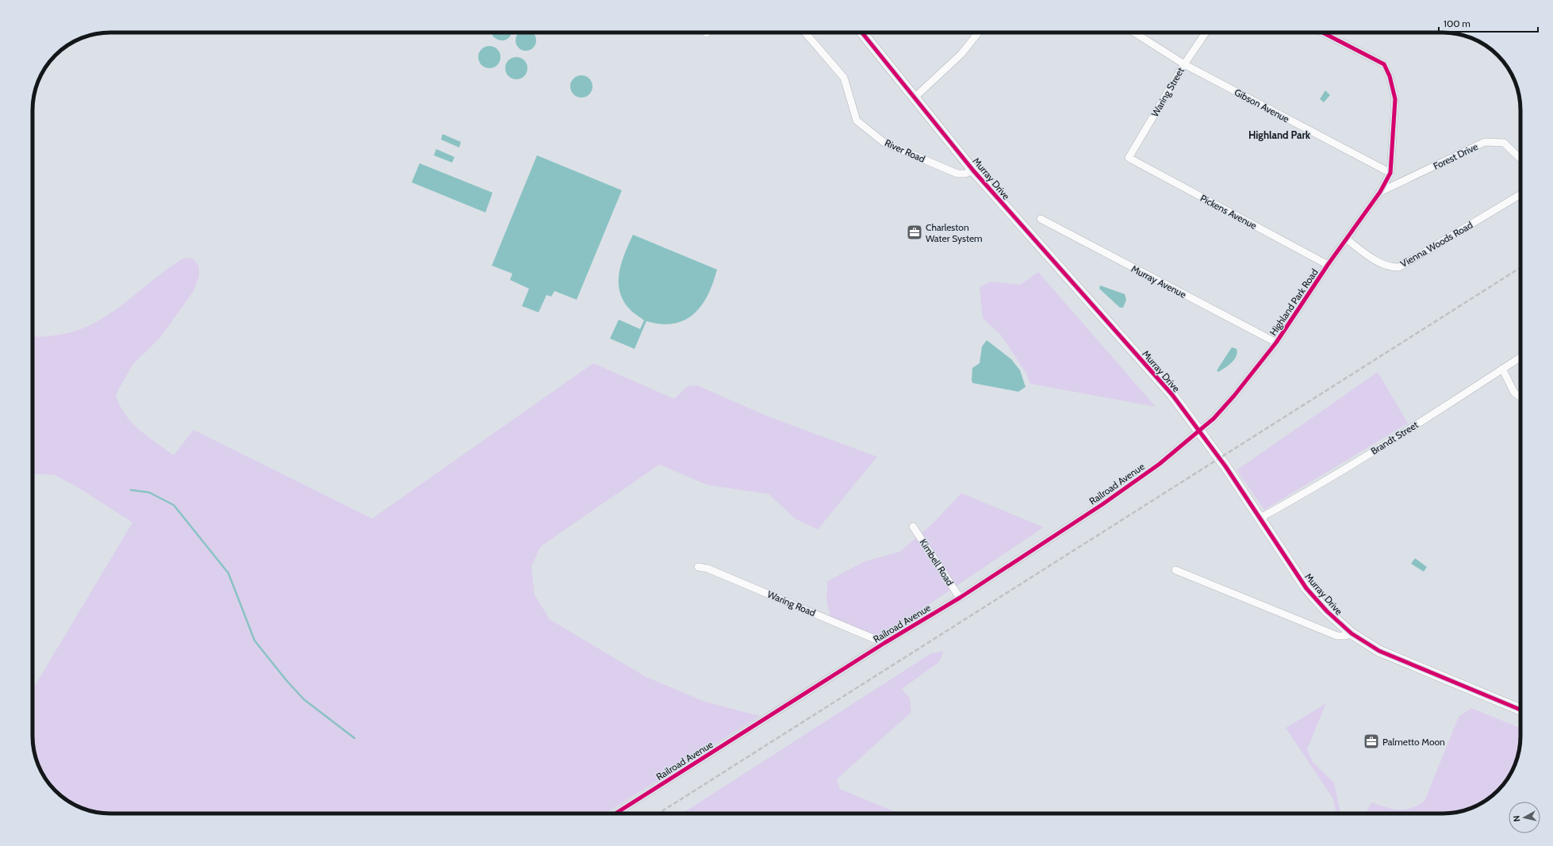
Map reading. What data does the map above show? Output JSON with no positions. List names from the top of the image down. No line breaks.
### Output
{"streets":{"street":["Waring Street","Gibson Avenue","River Road","Forest Drive","Murray Drive","Pickens Avenue","Vienna Woods Road","Murray Avenue","Highland Park Road","Brandt Street","Railroad Avenue","Kimbell Road","Waring Road"]},"crossings":[["Waring Street","Gibson Avenue"],["Waring Street","Pickens Avenue"],["Gibson Avenue","Highland Park Road"],["River Road","Murray Drive"],["Forest Drive","Highland Park Road"],["Murray Drive","Highland Park Road"],["Murray Drive","Brandt Street"],["Murray Drive","Railroad Avenue"],["Pickens Avenue","Highland Park Road"],["Vienna Woods Road","Highland Park Road"],["Murray Avenue","Highland Park Road"],["Highland Park Road","Railroad Avenue"],["Railroad Avenue","Kimbell Road"],["Railroad Avenue","Waring Road"]],"districts":["Highland Park"],"places":{"office":["Charleston Water System","Palmetto Moon"]},"scale_bar":"100 m","north":"left"}
